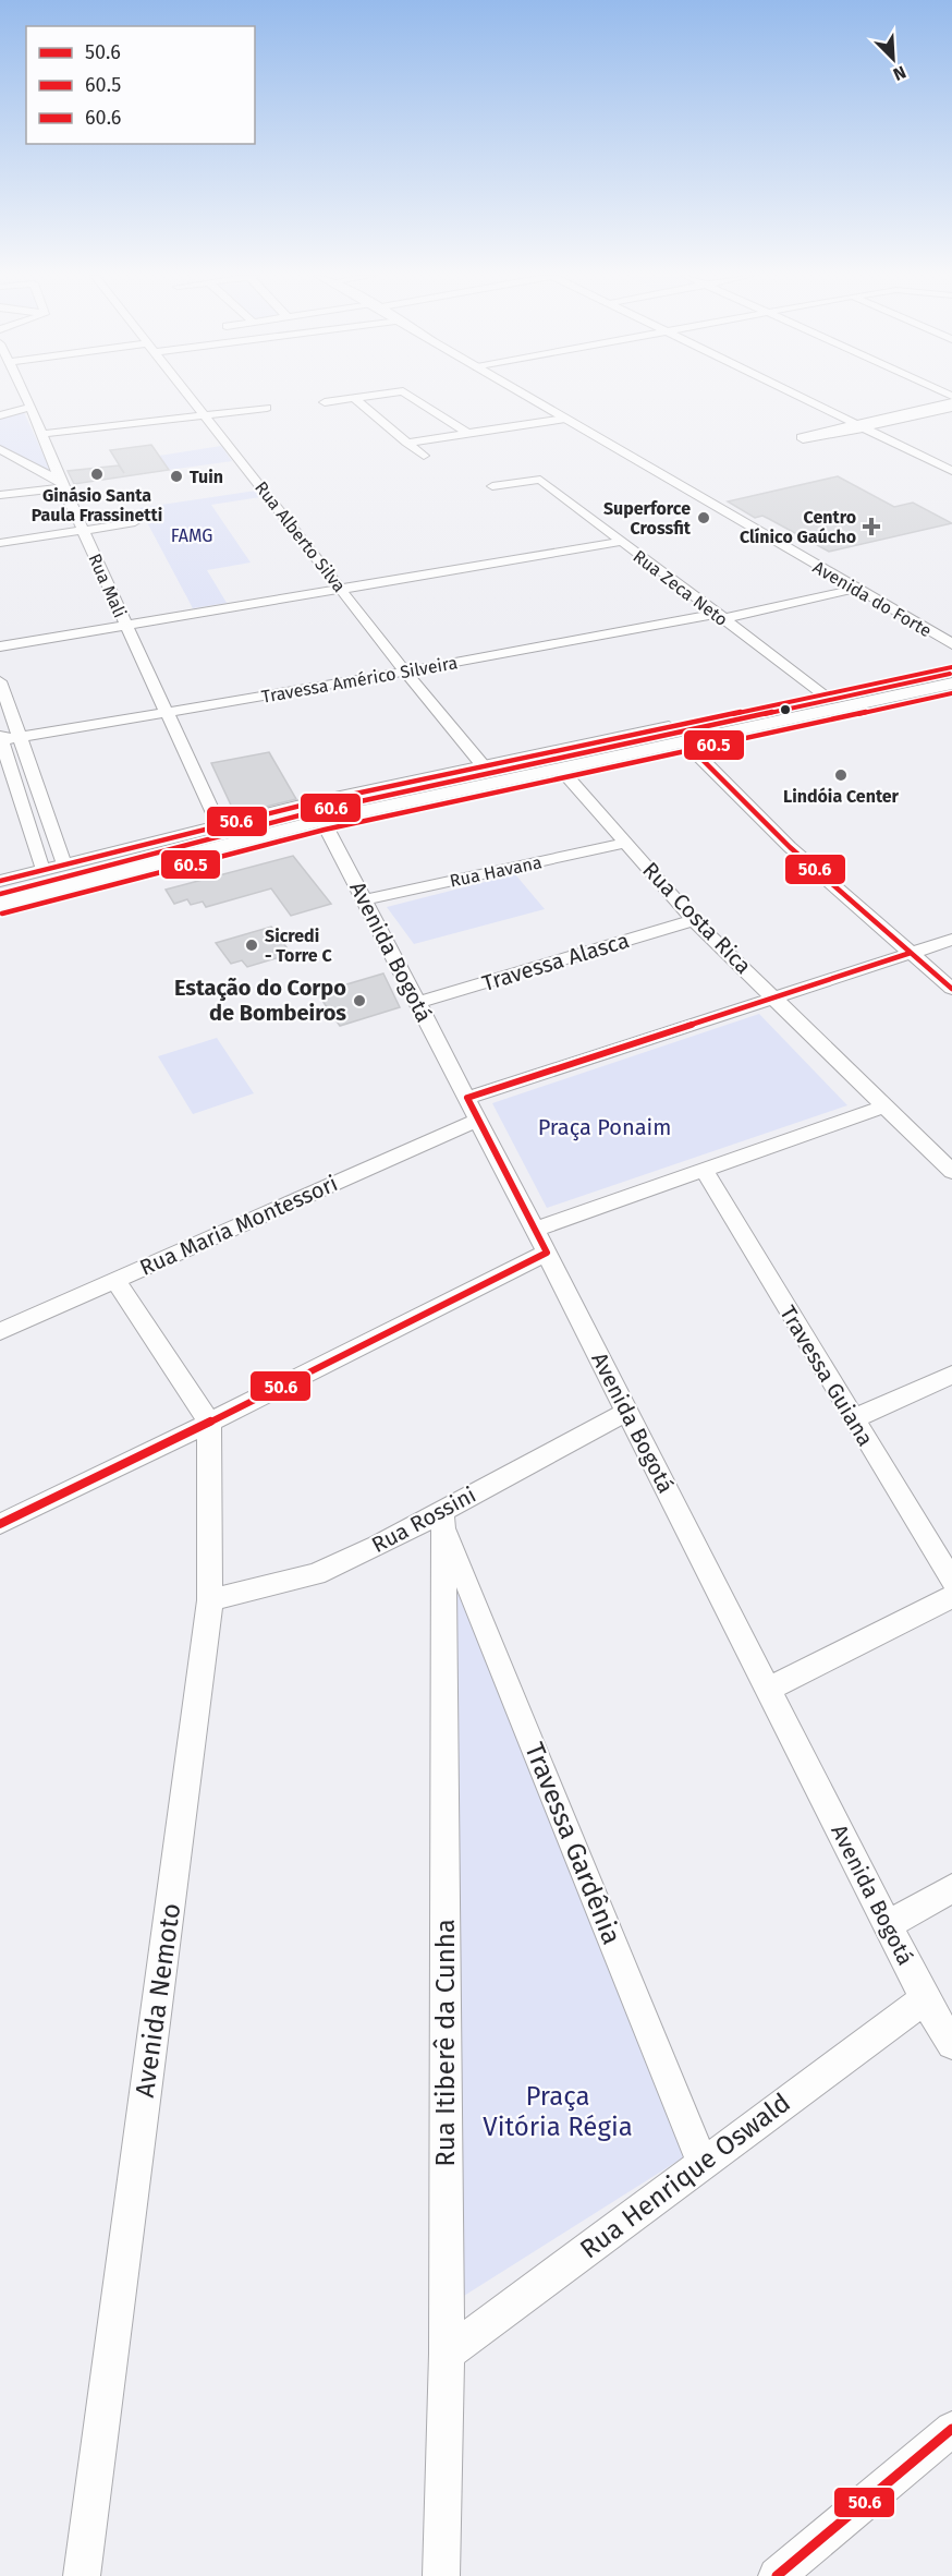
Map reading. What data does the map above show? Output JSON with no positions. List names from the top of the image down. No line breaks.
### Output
{"streets":{"main road":["Avenida do Forte"],"street":["Rua Alberto Silva","Rua Mali","Rua Zeca Neto","Travessa Américo Silveira","Rua Havana","Rua Costa Rica","Avenida Bogotá","Travessa Alasca","Rua Maria Montessori","Travessa Guiana","Rua Rossini","Travessa Gardênia","Avenida Nemoto","Rua Itiberê da Cunha","Rua Henrique Oswald"]},"crossings":[["Rua Alberto Silva","Travessa Américo Silveira"],["Rua Mali","Travessa Américo Silveira"],["Rua Zeca Neto","Travessa Américo Silveira"],["Avenida do Forte","Travessa Américo Silveira"],["Rua Havana","Rua Costa Rica"],["Rua Havana","Avenida Bogotá"],["Rua Costa Rica","Travessa Alasca"],["Avenida Bogotá","Travessa Alasca"],["Avenida Bogotá","Rua Maria Montessori"],["Avenida Bogotá","Rua Rossini"],["Avenida Bogotá","Rua Henrique Oswald"],["Rua Rossini","Travessa Gardênia"],["Rua Rossini","Avenida Nemoto"],["Rua Rossini","Rua Itiberê da Cunha"],["Travessa Gardênia","Rua Itiberê da Cunha"],["Travessa Gardênia","Rua Henrique Oswald"],["Rua Itiberê da Cunha","Rua Henrique Oswald"]],"parks":["FAMG","Praça Ponaim","Praça Vitória Régia"],"places":{"other":["Ginásio Santa Paula Frassinetti","Tuin","Superforce Crossfit","Lindóia Center","Sicredi - Torre C","Estação do Corpo de Bombeiros"],"health":["Centro Clínico Gaúcho"]},"lines":["transit line 50.6","transit line 60.6","transit line 60.5"],"legend":["50.6","60.5","60.6"],"north":"bottom right"}
